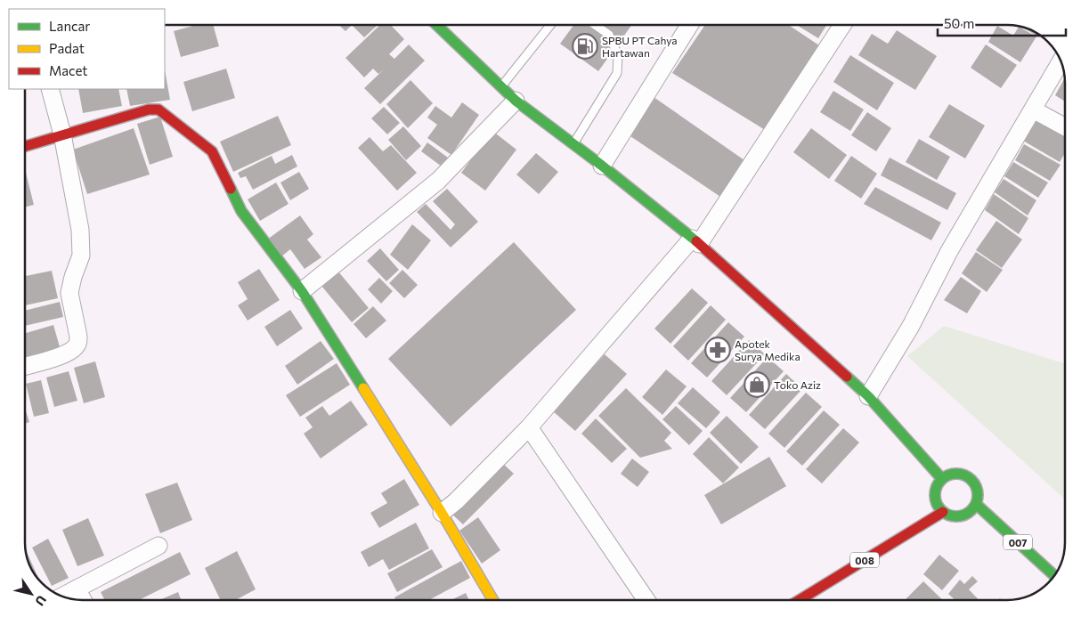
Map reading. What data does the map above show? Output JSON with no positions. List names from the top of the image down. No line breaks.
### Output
{"streets":{"street":["007","008"]},"crossings":[["007","008"]],"places":{"fuel station":["SPBU PT Cahya Hartawan"],"pharmacy":["Apotek Surya Medika"],"shop":["Toko Aziz"]},"legend":["Lancar","Padat","Macet"],"scale_bar":"50 m","north":"bottom right"}
